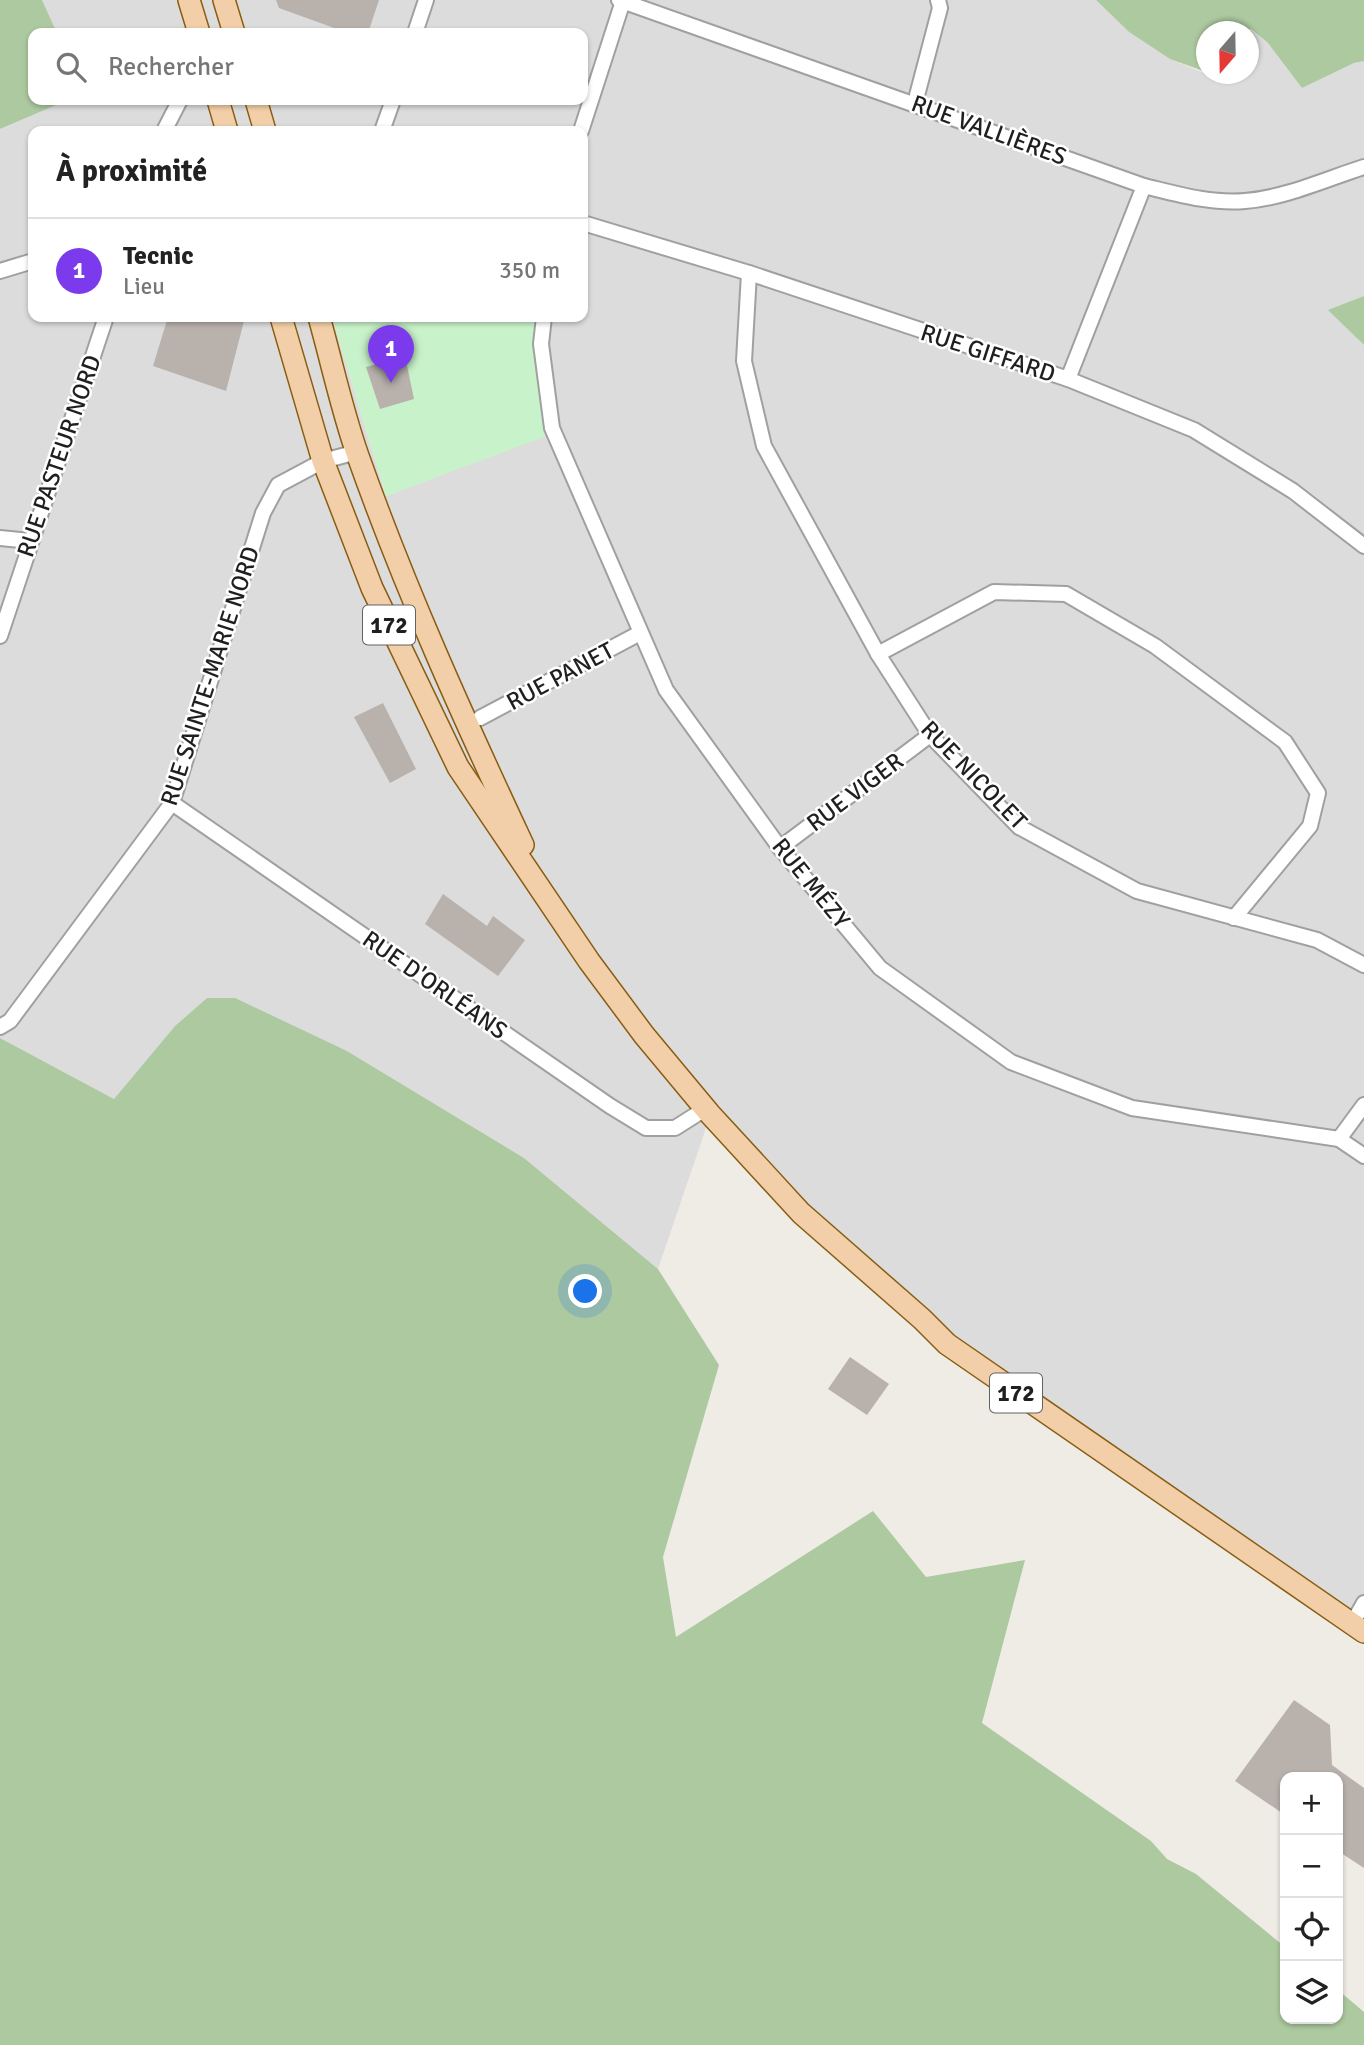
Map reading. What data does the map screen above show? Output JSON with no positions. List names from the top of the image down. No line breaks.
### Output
{"streets":{"main road":["172"],"street":["RUE VALLIÈRES","RUE GIFFARD","RUE PASTEUR NORD","RUE SAINTE-MARIE NORD","RUE PANET","RUE NICOLET","RUE VIGER","RUE MÉZY","RUE D'ORLÉANS"]},"crossings":[["RUE GIFFARD","RUE NICOLET"],["172","RUE SAINTE-MARIE NORD"],["172","RUE D'ORLÉANS"],["RUE SAINTE-MARIE NORD","RUE D'ORLÉANS"],["RUE PANET","RUE MÉZY"],["RUE NICOLET","RUE VIGER"],["RUE VIGER","RUE MÉZY"]],"north":"bottom","page":{"search":"Rechercher","heading":"À proximité","list":[{"mark":"1","name":"Tecnic","note":"Lieu","value":"350 m"}],"pins":"1","map_buttons":["+","−"]}}
